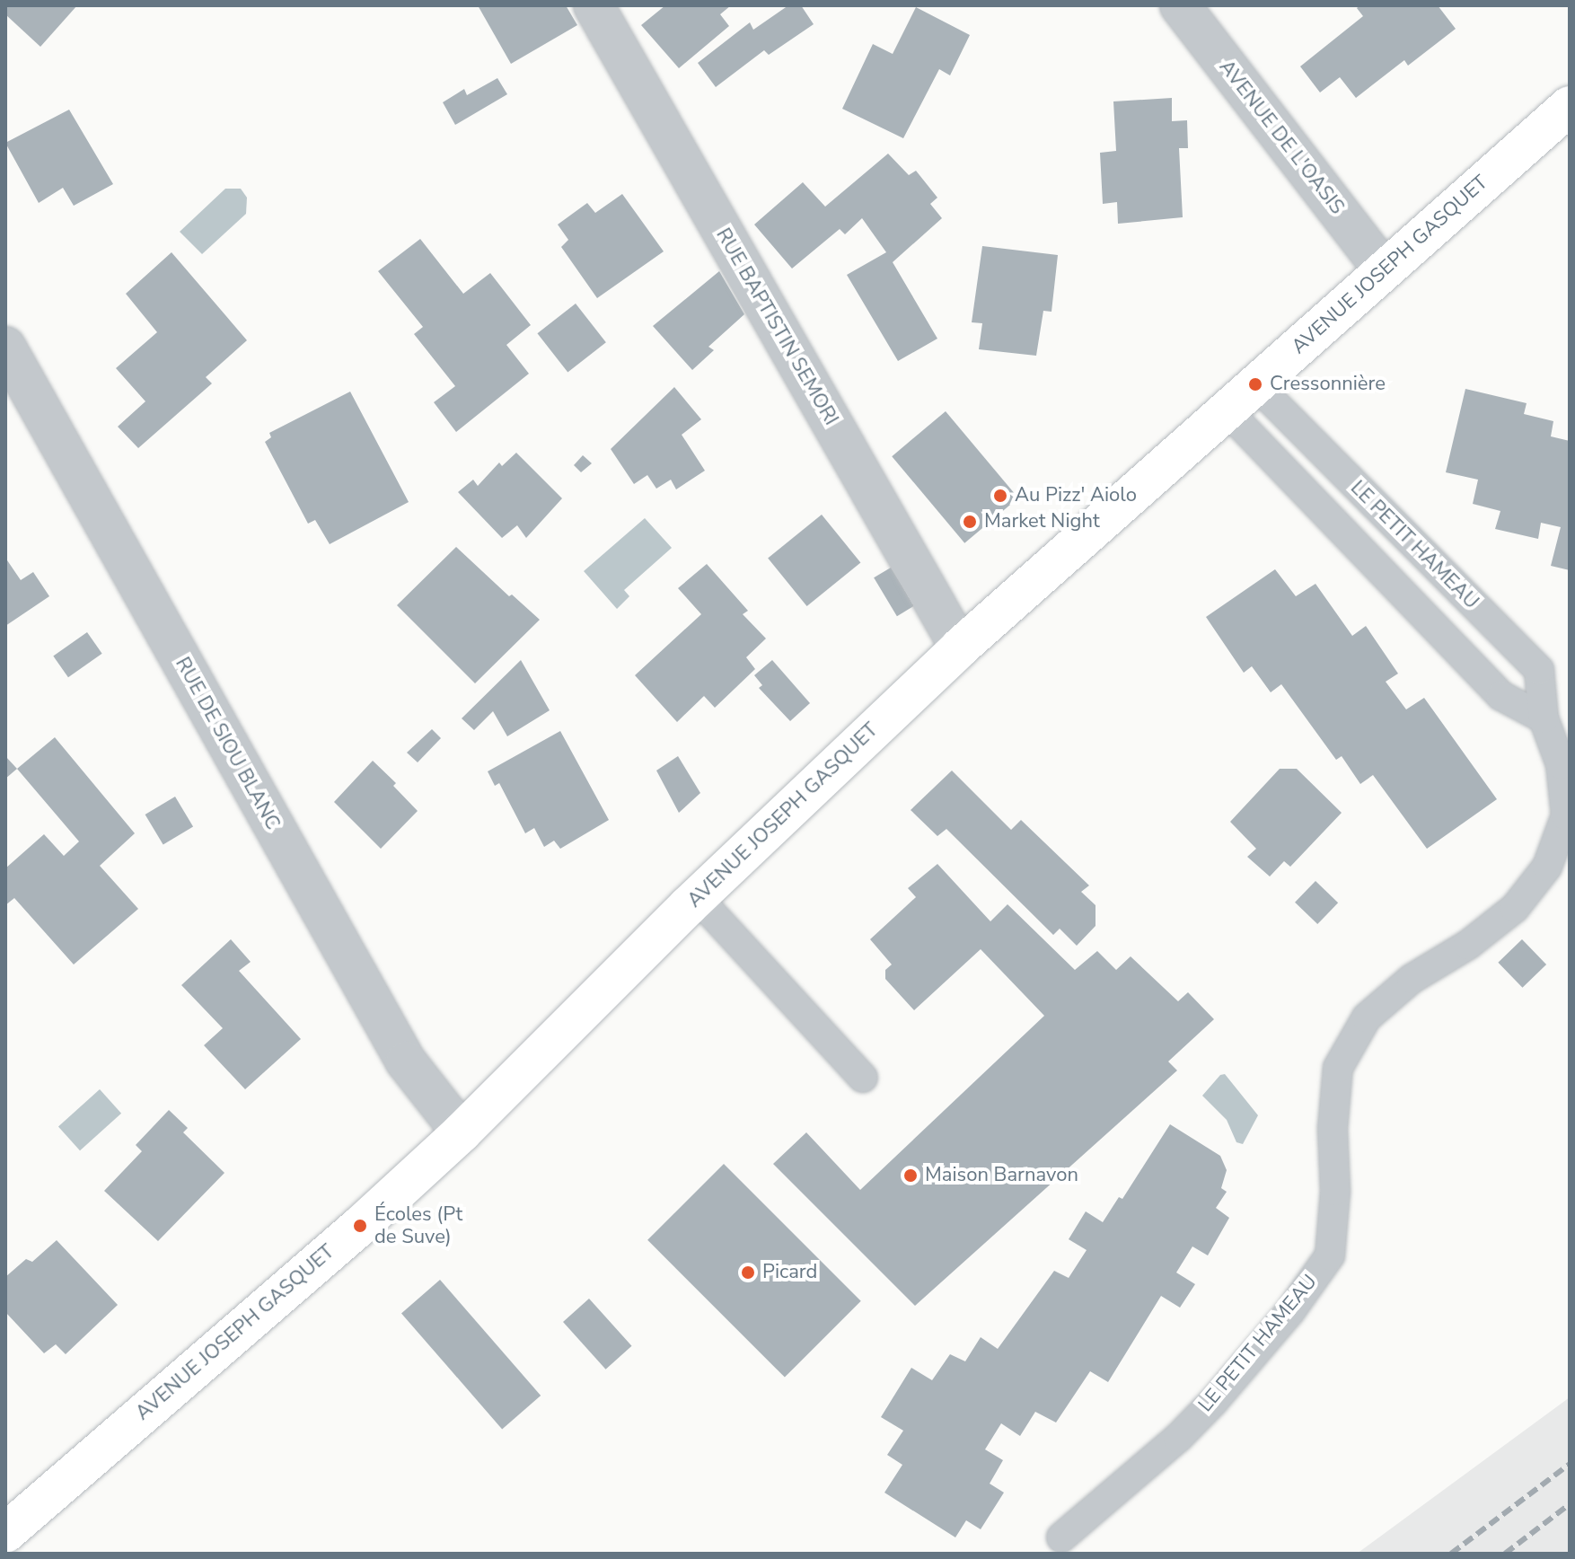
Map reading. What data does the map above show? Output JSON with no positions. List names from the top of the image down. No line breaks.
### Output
{"streets":{"main road":["AVENUE JOSEPH GASQUET"],"street":["AVENUE DE L'OASIS","RUE BAPTISTIN SEMORI","RUE DE SIOU BLANC"],"lane":["LE PETIT HAMEAU"]},"crossings":[["AVENUE DE L'OASIS","AVENUE JOSEPH GASQUET"],["AVENUE JOSEPH GASQUET","RUE BAPTISTIN SEMORI"],["AVENUE JOSEPH GASQUET","LE PETIT HAMEAU"],["AVENUE JOSEPH GASQUET","RUE DE SIOU BLANC"]],"places":["Cressonnière","Au Pizz' Aiolo","Market Night","Maison Barnavon","Écoles (Pt de Suve)","Picard"]}
